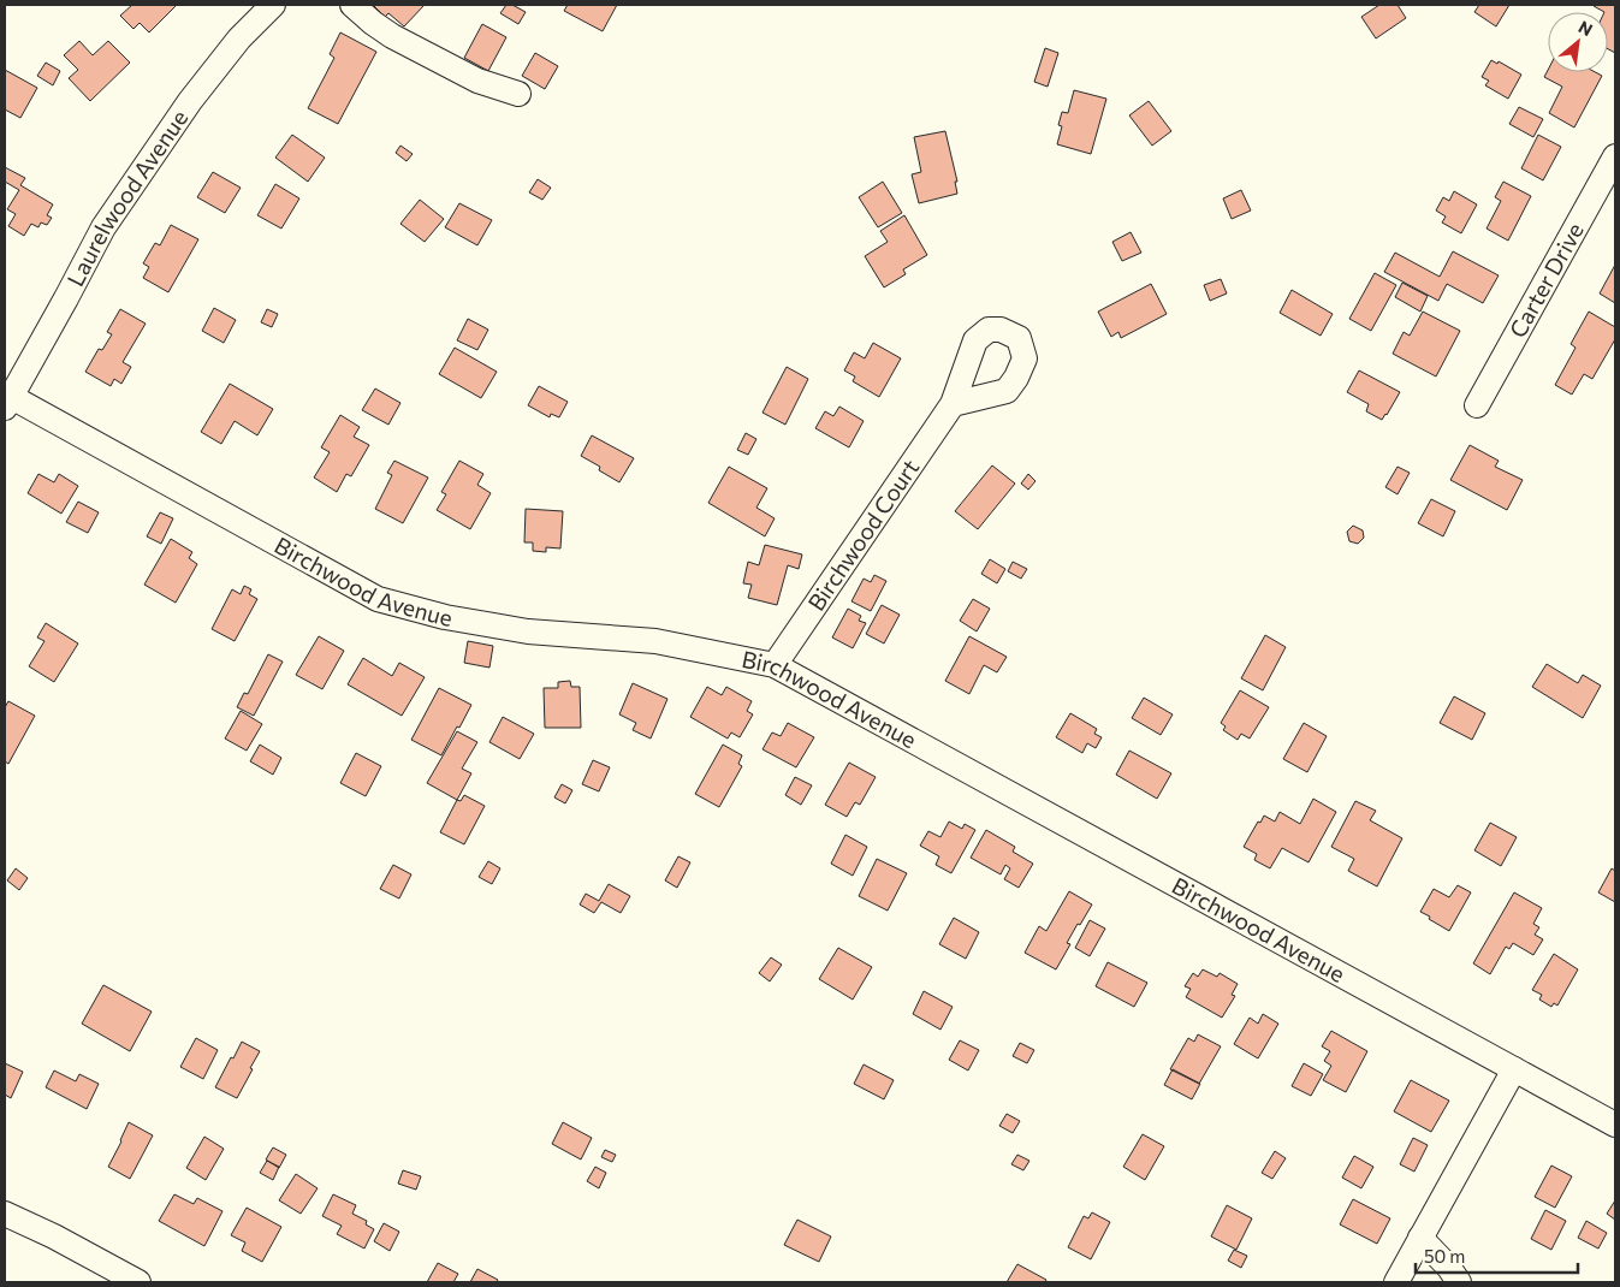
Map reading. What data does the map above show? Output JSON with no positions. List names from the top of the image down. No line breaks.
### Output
{"streets":{"street":["Laurelwood Avenue","Carter Drive","Birchwood Court","Birchwood Avenue"]},"crossings":[["Laurelwood Avenue","Birchwood Avenue"],["Birchwood Court","Birchwood Avenue"]],"scale_bar":"50 m","north":"top right"}
